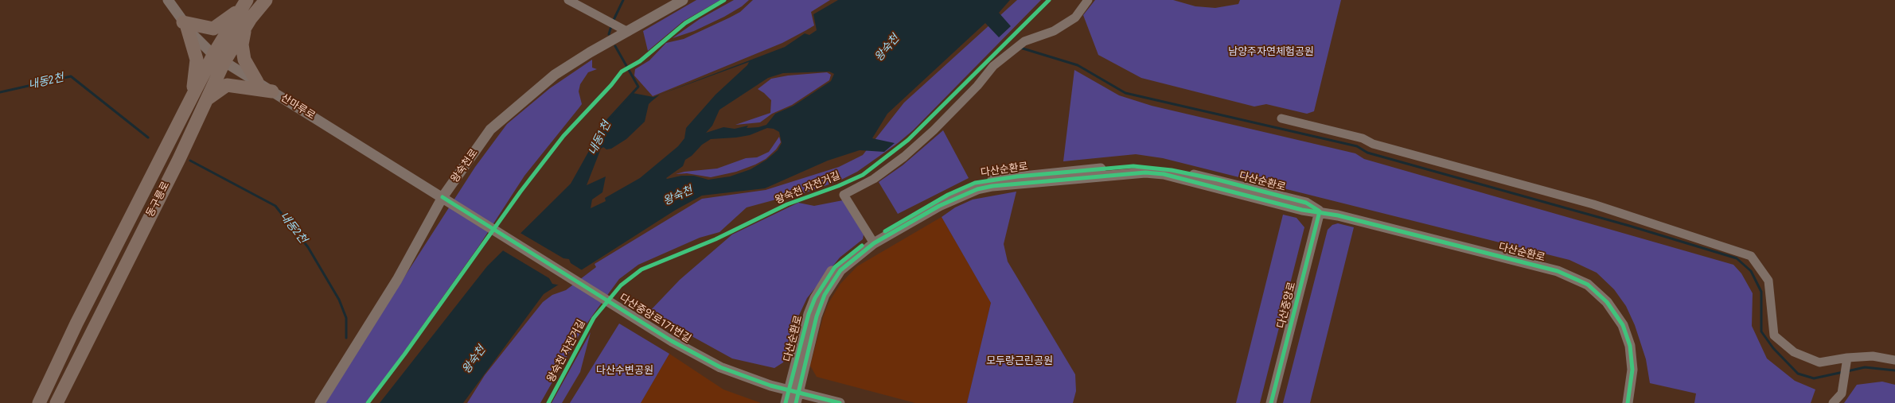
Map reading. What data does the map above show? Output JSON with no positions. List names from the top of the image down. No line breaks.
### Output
{"streets":{"main road":["동구릉로"],"street":["산마루로","왕숙천로","다산순환로","다산중앙로","다산중앙로171번길"],"cycle path":["왕숙천 자전거길"]},"crossings":[["산마루로","왕숙천로"],["산마루로","동구릉로"],["산마루로","다산중앙로171번길"],["왕숙천로","다산중앙로171번길"],["다산순환로","다산중앙로"],["다산순환로","다산중앙로171번길"]],"water":["왕숙천","내동2천","내동1천"],"parks":["남양주자연체험공원","모두랑근린공원","다산수변공원"]}
